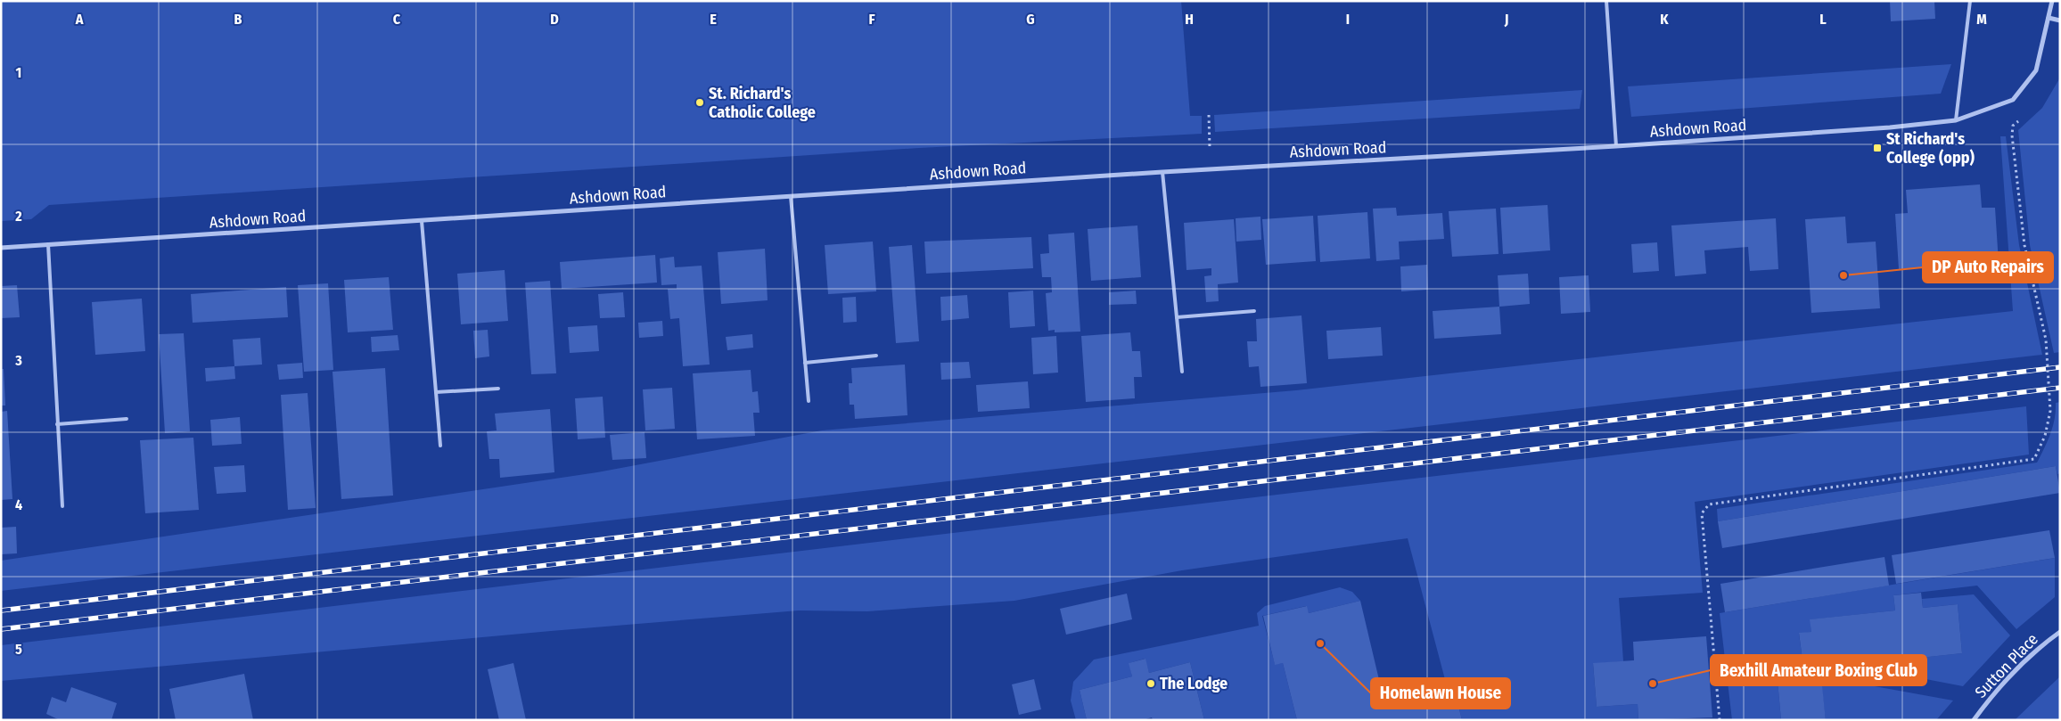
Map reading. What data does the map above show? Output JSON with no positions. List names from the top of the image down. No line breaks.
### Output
{"streets":{"street":["Ashdown Road","Sutton Place"]},"places":{"other":["St. Richard's Catholic College","DP Auto Repairs","Homelawn House","The Lodge","Bexhill Amateur Boxing Club"],"transit":["St Richard's College (opp)"]},"grid":{"columns":["A","B","C","D","E","F","G","H","I","J","K","L","M"],"rows":["1","2","3","4","5"]}}
